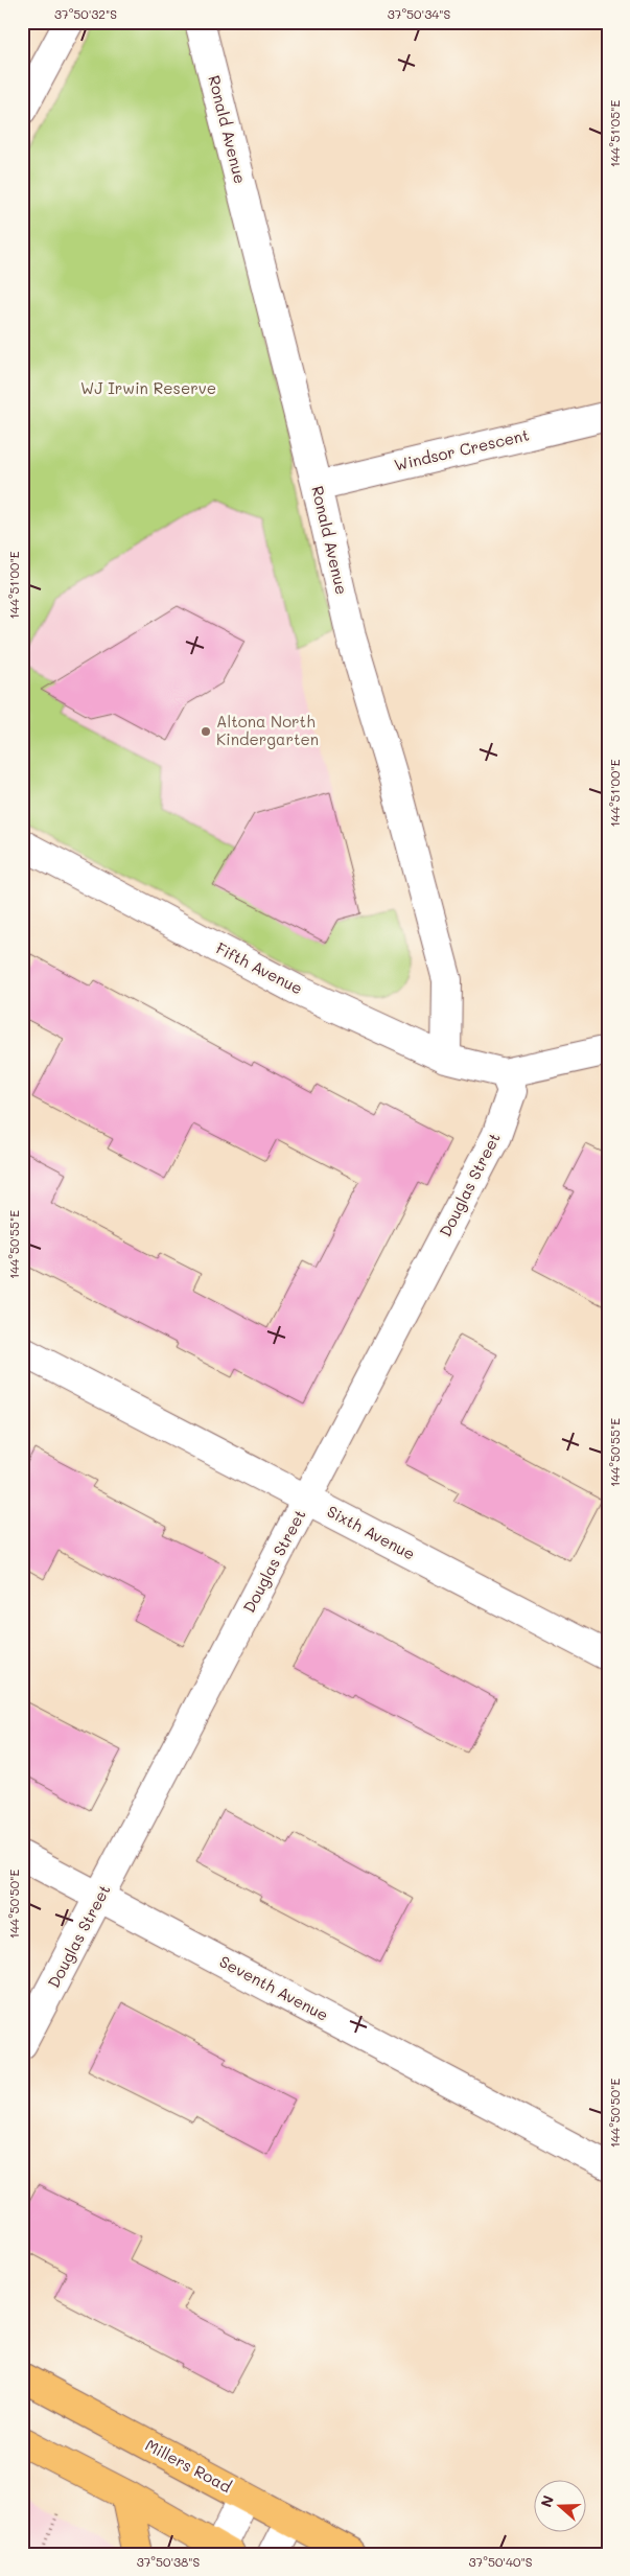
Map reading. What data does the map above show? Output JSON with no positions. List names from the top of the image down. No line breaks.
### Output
{"streets":{"main road":["Millers Road"],"street":["Ronald Avenue","Windsor Crescent","Fifth Avenue","Douglas Street","Sixth Avenue","Seventh Avenue"]},"crossings":[["Ronald Avenue","Windsor Crescent"],["Ronald Avenue","Fifth Avenue"],["Fifth Avenue","Douglas Street"],["Douglas Street","Sixth Avenue"],["Douglas Street","Seventh Avenue"]],"parks":["WJ Irwin Reserve"],"places":["Altona North Kindergarten"],"north":"left","coordinates":["37°50'32\"S","37°50'34\"S","144°51'05\"E","144°51'00\"E","144°50'55\"E","144°50'50\"E","37°50'38\"S","37°50'40\"S"]}
